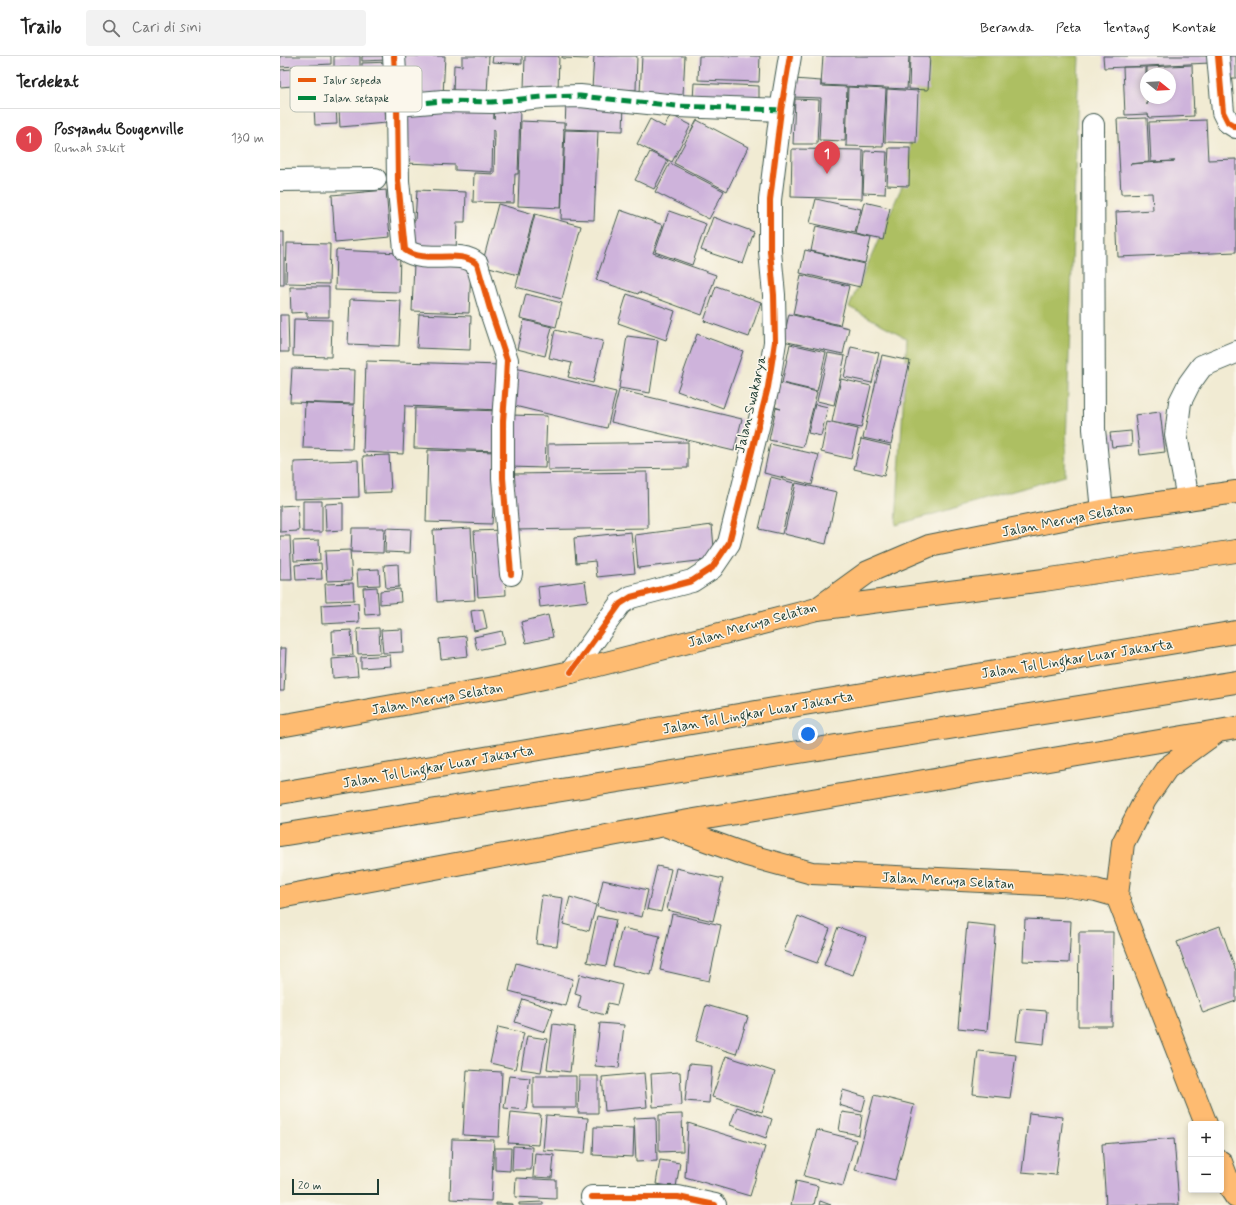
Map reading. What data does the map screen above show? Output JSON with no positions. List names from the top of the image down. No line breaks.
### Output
{"streets":{"main road":["Jalan Meruya Selatan","Jalan Tol Lingkar Luar Jakarta"],"street":["Jalan Swakarya"]},"crossings":[["Jalan Swakarya","Jalan Meruya Selatan"]],"legend":["Jalur sepeda","Jalan setapak"],"scale_bar":"20 m","north":"right","page":{"header":"Trailo","search":"Cari di sini","nav":["Beranda","Peta","Tentang","Kontak"],"heading":"Terdekat","list":[{"mark":"1","name":"Posyandu Bougenville","note":"Rumah sakit","value":"130 m"}],"pins":"1","map_buttons":["+","−"],"scale":"20 m"}}
